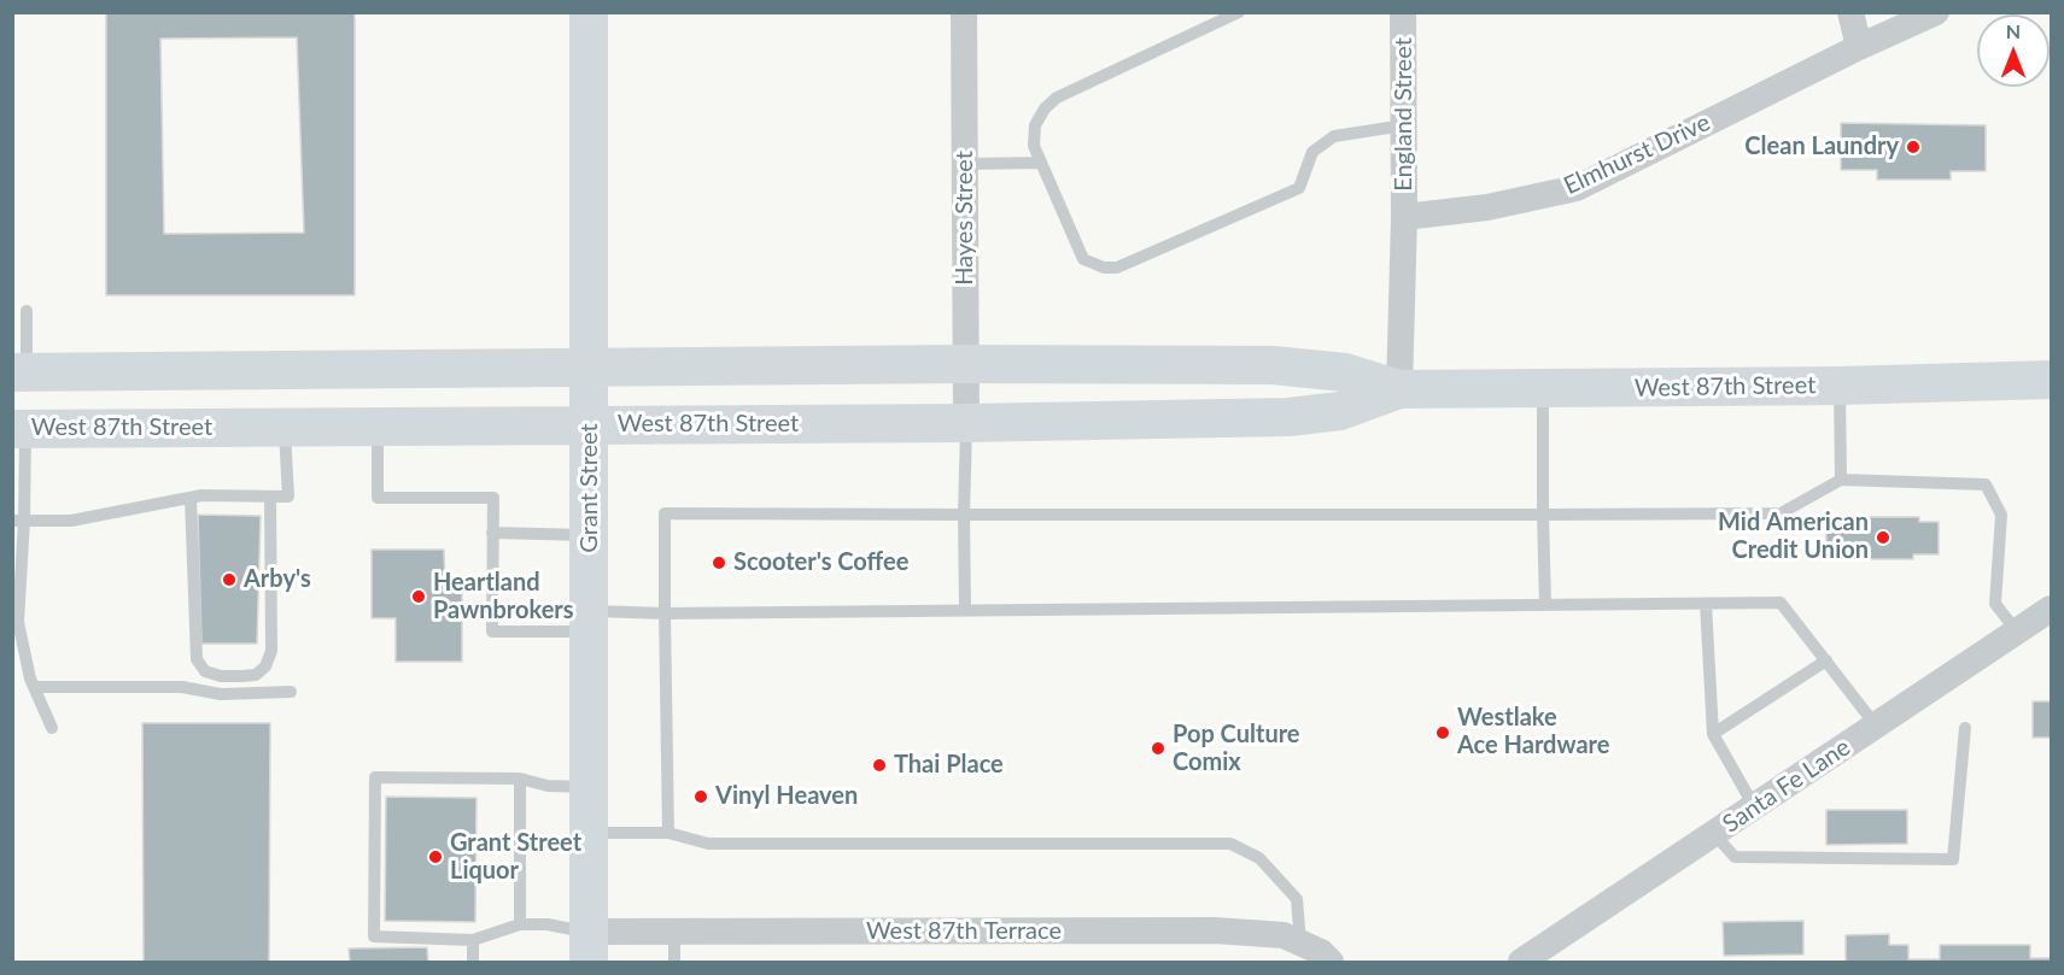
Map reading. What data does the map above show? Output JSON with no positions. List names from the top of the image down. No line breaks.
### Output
{"streets":{"main road":["West 87th Street","Grant Street"],"street":["England Street","Elmhurst Drive","Hayes Street","Santa Fe Lane","West 87th Terrace"]},"crossings":[["England Street","Elmhurst Drive"],["Hayes Street","West 87th Street"],["West 87th Street","Grant Street"],["Grant Street","West 87th Terrace"]],"places":["Clean Laundry","Mid American Credit Union","Scooter's Coffee","Arby's","Heartland Pawnbrokers","Westlake Ace Hardware","Pop Culture Comix","Thai Place","Vinyl Heaven","Grant Street Liquor"],"north":"top"}
